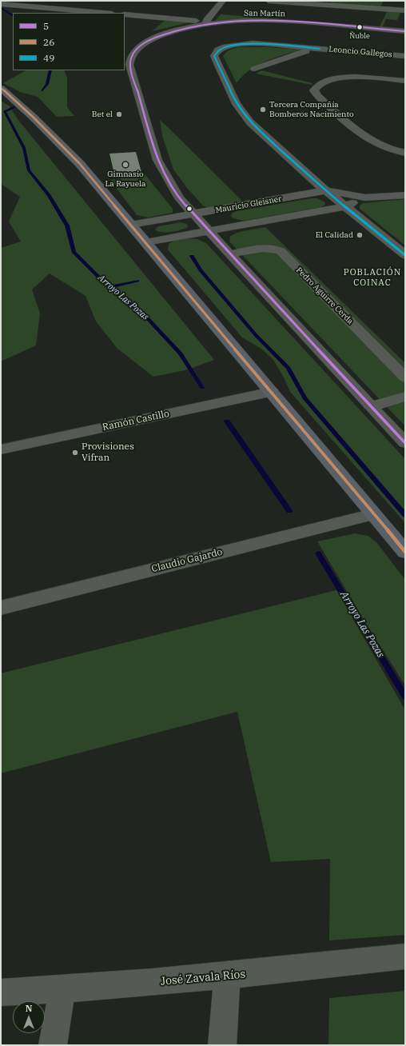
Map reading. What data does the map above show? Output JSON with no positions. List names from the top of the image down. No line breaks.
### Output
{"streets":{"street":["San Martín","Leoncio Gallegos","Mauricio Gleisner","Pedro Aguirre Cerda","Ramón Castillo","Claudio Gajardo","José Zavala Ríos"]},"crossings":[["Leoncio Gallegos","Mauricio Gleisner"]],"districts":["POBLACIÓN COINAC"],"water":["Arroyo Las Pozas"],"places":["Ñuble","Tercera Compañía Bomberos Nacimiento","Bet el","Gimnasio La Rayuela","El Calidad","Provisiones Vifran"],"lines":["transit line 5","transit line 49","transit line 26"],"legend":["5","26","49"],"north":"top"}
